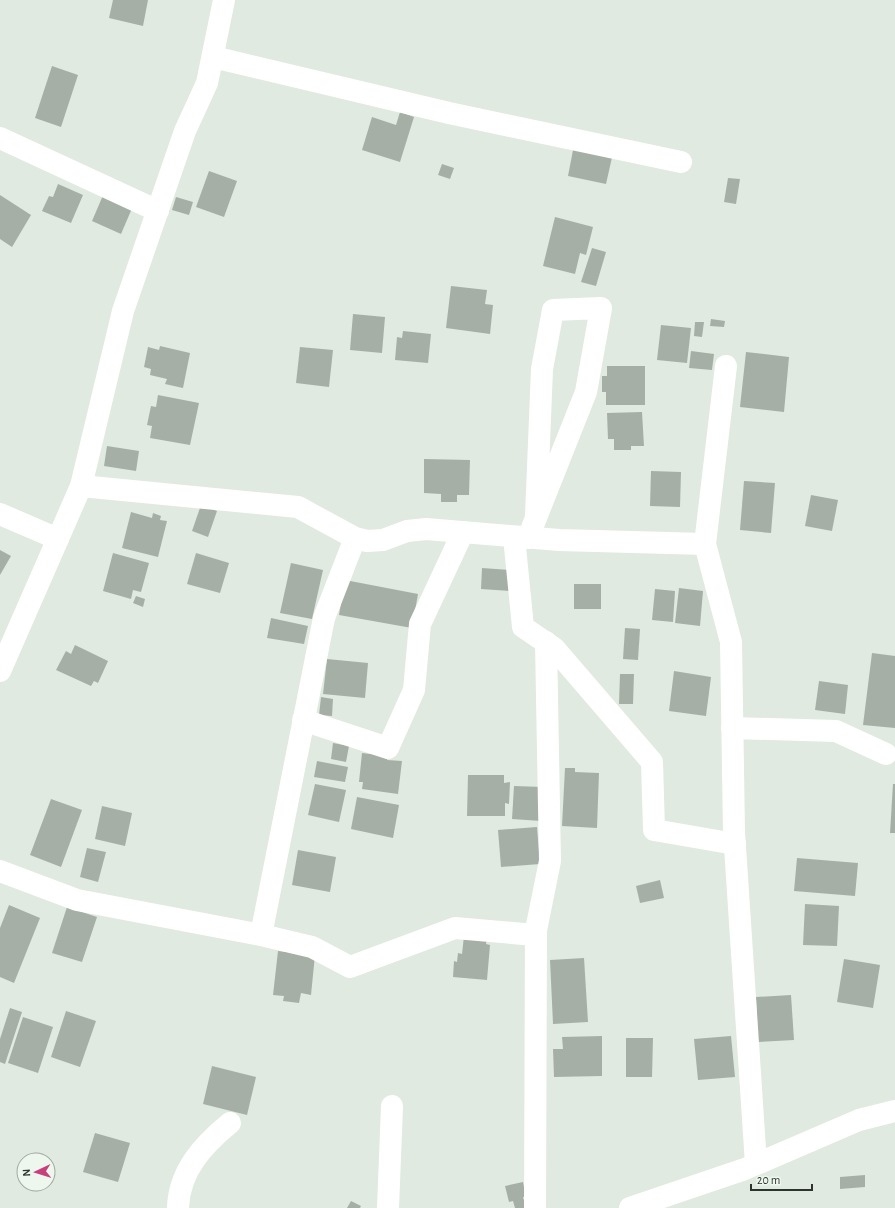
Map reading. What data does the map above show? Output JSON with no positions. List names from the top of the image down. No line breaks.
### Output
{"scale_bar":"20 m","north":"left"}
